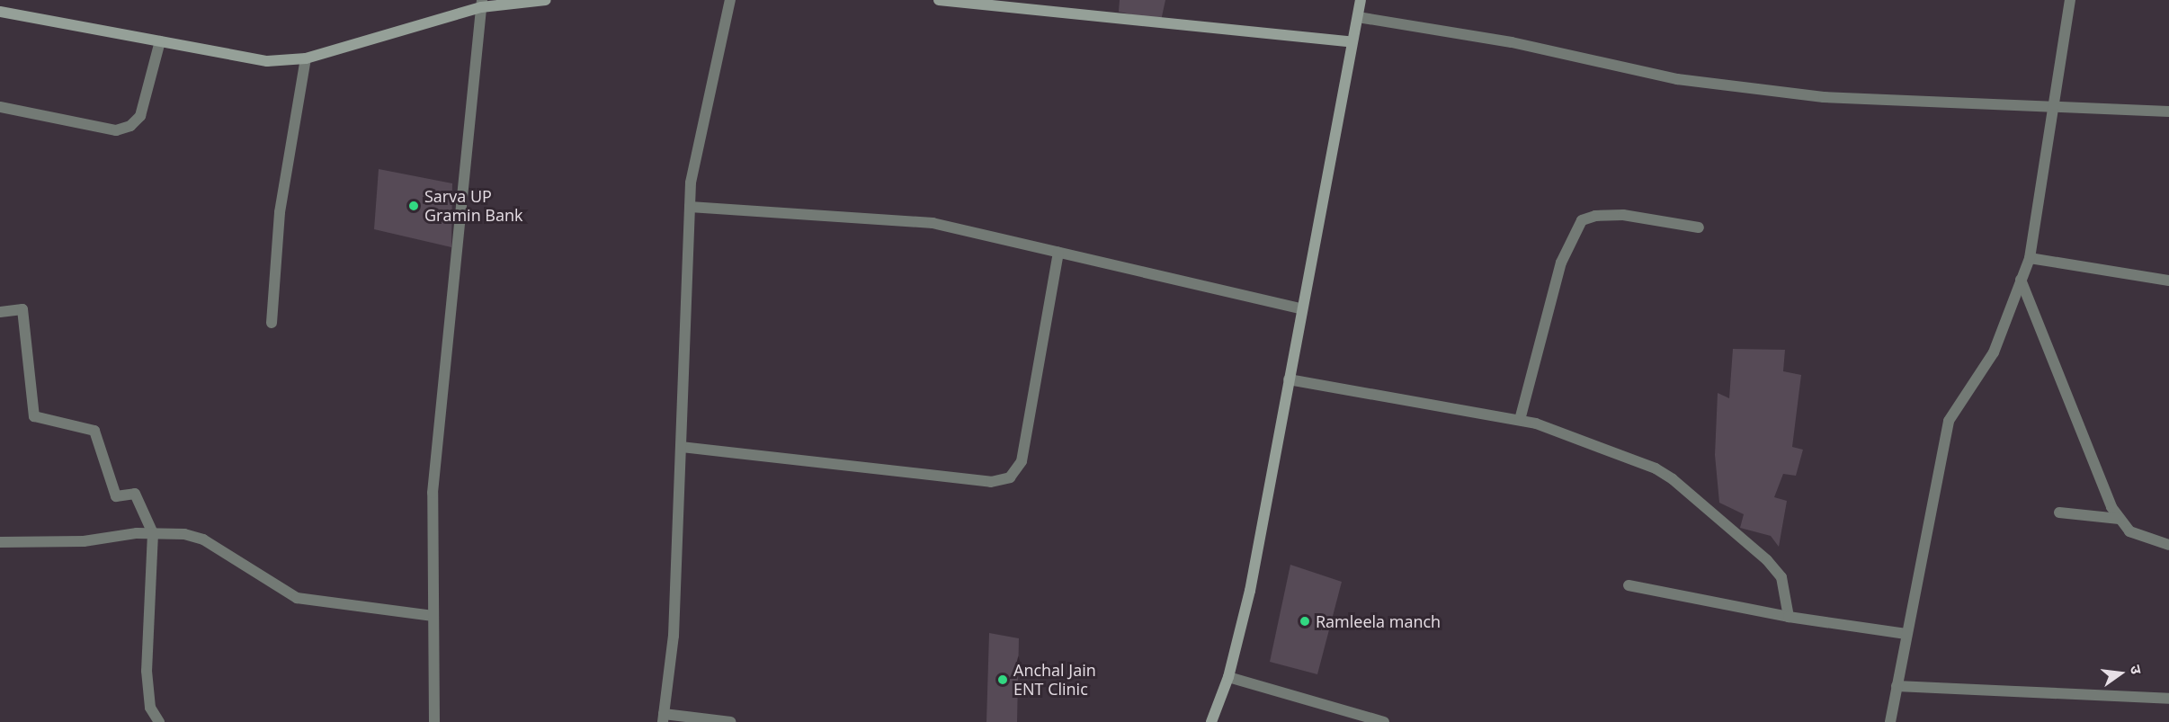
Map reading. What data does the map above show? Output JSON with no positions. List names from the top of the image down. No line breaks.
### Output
{"places":["Sarva UP Gramin Bank","Ramleela manch","Anchal Jain ENT Clinic"],"north":"right"}
